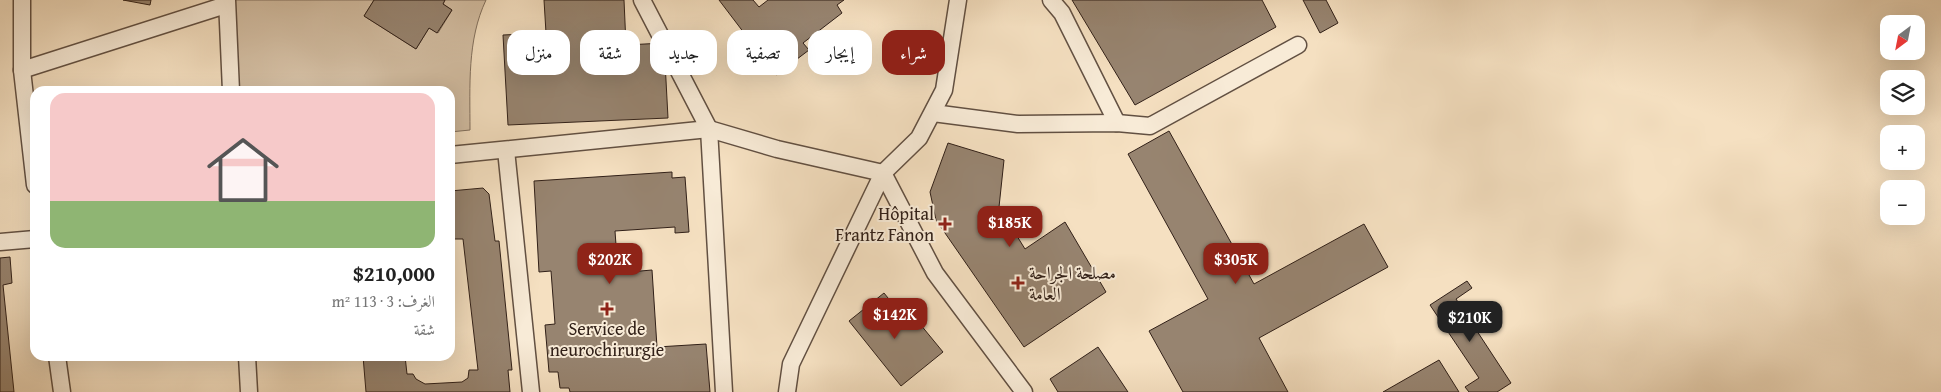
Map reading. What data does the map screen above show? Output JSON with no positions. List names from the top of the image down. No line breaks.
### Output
{"places":{"health":["Hôpital Frantz Fanon","مصلحة الجراحة العامة","Service de neurochirurgie"]},"north":"bottom left","page":{"map_buttons":["+","−"],"chip":["شراء","إيجار","تصفية","جديد","شقة","منزل"],"list":[{"name":"$210,000","note":"الغرف: 3 · 113 m² · شقة"}],"price":["$185K","$202K","$305K","$142K","$210K"]}}
